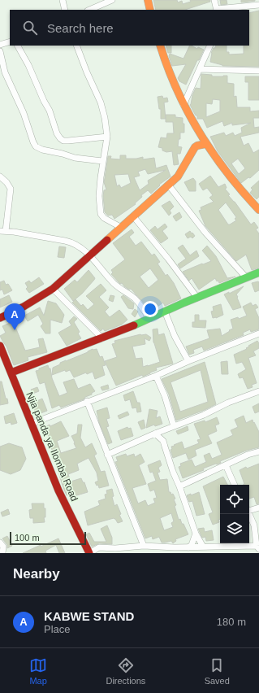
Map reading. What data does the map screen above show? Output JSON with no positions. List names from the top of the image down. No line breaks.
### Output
{"streets":{"street":["Njia panda ya Ilomba Road"]},"scale_bar":"100 m","page":{"search":"Search here","pins":"A","scale":"100 m","heading":"Nearby","list":[{"mark":"A","name":"KABWE STAND","note":"Place","value":"180 m"}],"nav":["Map","Directions","Saved"]}}
